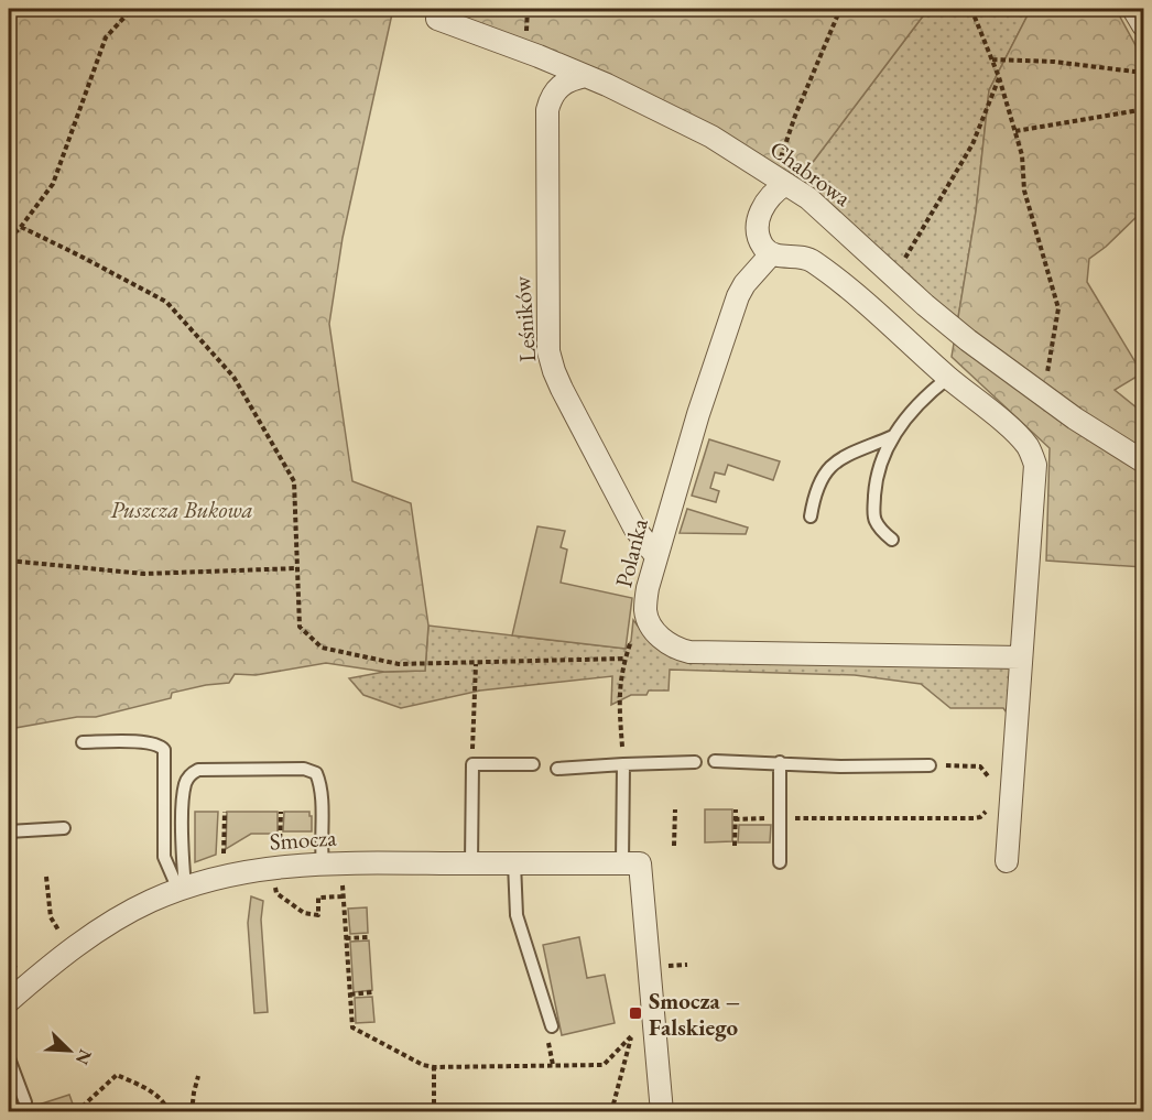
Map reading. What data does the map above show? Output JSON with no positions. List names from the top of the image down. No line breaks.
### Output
{"streets":{"street":["Chabrowa","Leśników","Polanka","Smocza"]},"crossings":[["Chabrowa","Leśników"],["Leśników","Polanka"]],"parks":["Puszcza Bukowa"],"places":{"transit":["Smocza – Falskiego"]},"north":"bottom right"}
